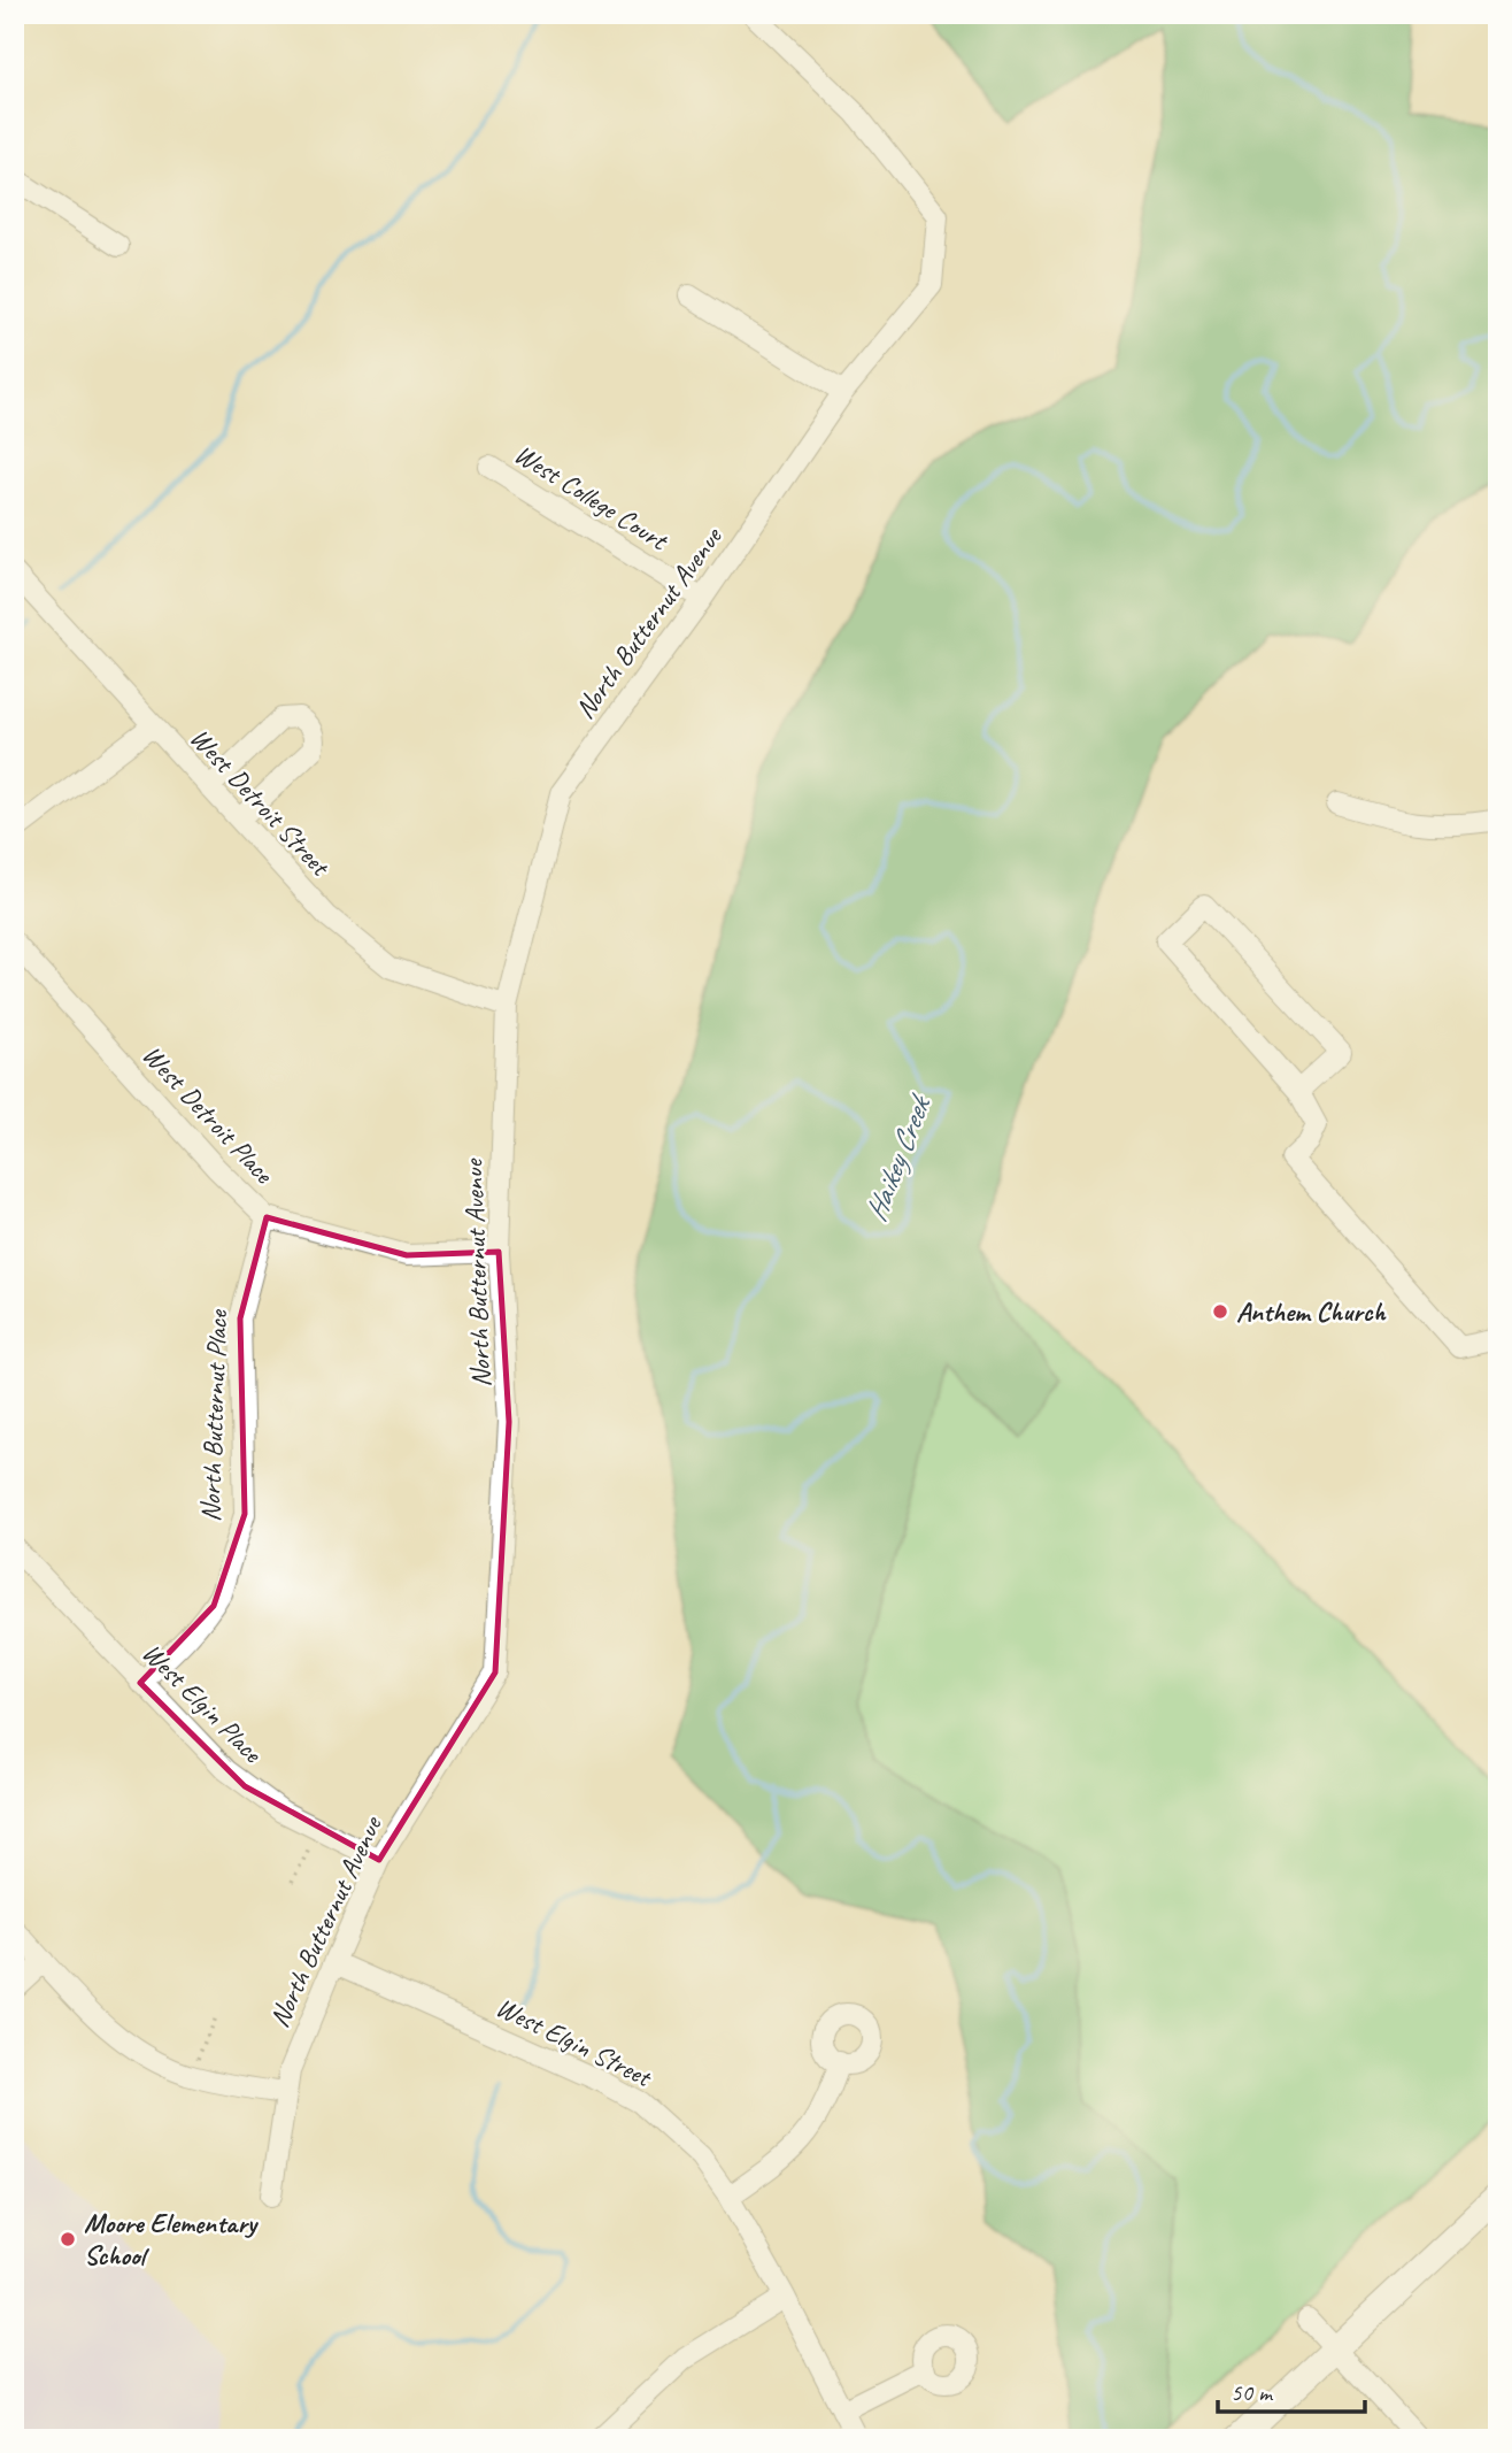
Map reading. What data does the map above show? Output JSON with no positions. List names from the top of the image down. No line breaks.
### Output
{"streets":{"street":["West College Court","North Butternut Avenue","West Detroit Street","West Detroit Place","North Butternut Place","West Elgin Place","West Elgin Street"]},"crossings":[["West College Court","North Butternut Avenue"],["North Butternut Avenue","West Detroit Street"],["North Butternut Avenue","West Detroit Place"],["North Butternut Avenue","West Elgin Place"],["North Butternut Avenue","West Elgin Street"],["West Detroit Place","North Butternut Place"],["North Butternut Place","West Elgin Place"]],"water":["Haikey Creek"],"places":["Anthem Church","Moore Elementary School"],"scale_bar":"50 m"}
